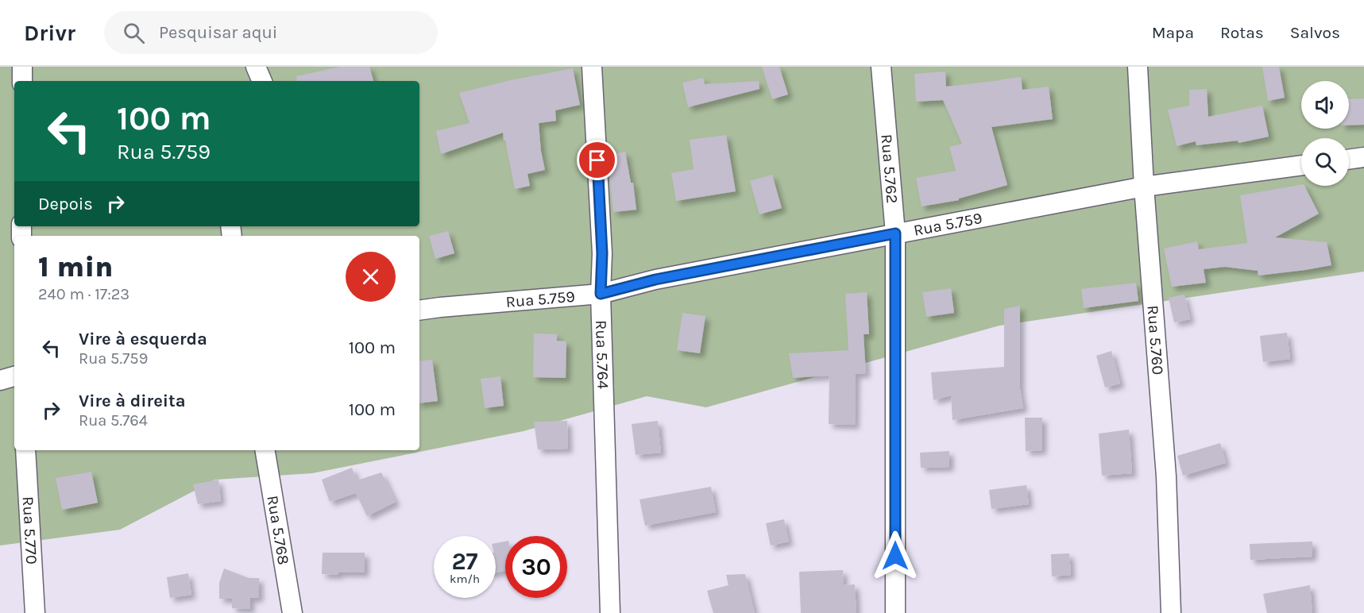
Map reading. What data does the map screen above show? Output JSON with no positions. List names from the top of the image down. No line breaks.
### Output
{"streets":{"street":["Rua 5.762","Rua 5.759","Rua 5.760","Rua 5.764","Rua 5.770","Rua 5.768"]},"crossings":[["Rua 5.762","Rua 5.759"],["Rua 5.759","Rua 5.760"],["Rua 5.759","Rua 5.764"]],"page":{"header":"Drivr","search":"Pesquisar aqui","nav":["Mapa","Rotas","Salvos"],"turn":["100 m","Rua 5.759"],"then":"Depois","heading":["1 min","240 m · 17:23"],"list":[{"name":"Vire à esquerda","note":"Rua 5.759","value":"100 m"},{"name":"Vire à direita","note":"Rua 5.764","value":"100 m"}],"speed":"27 km/h","limit":"30"}}
